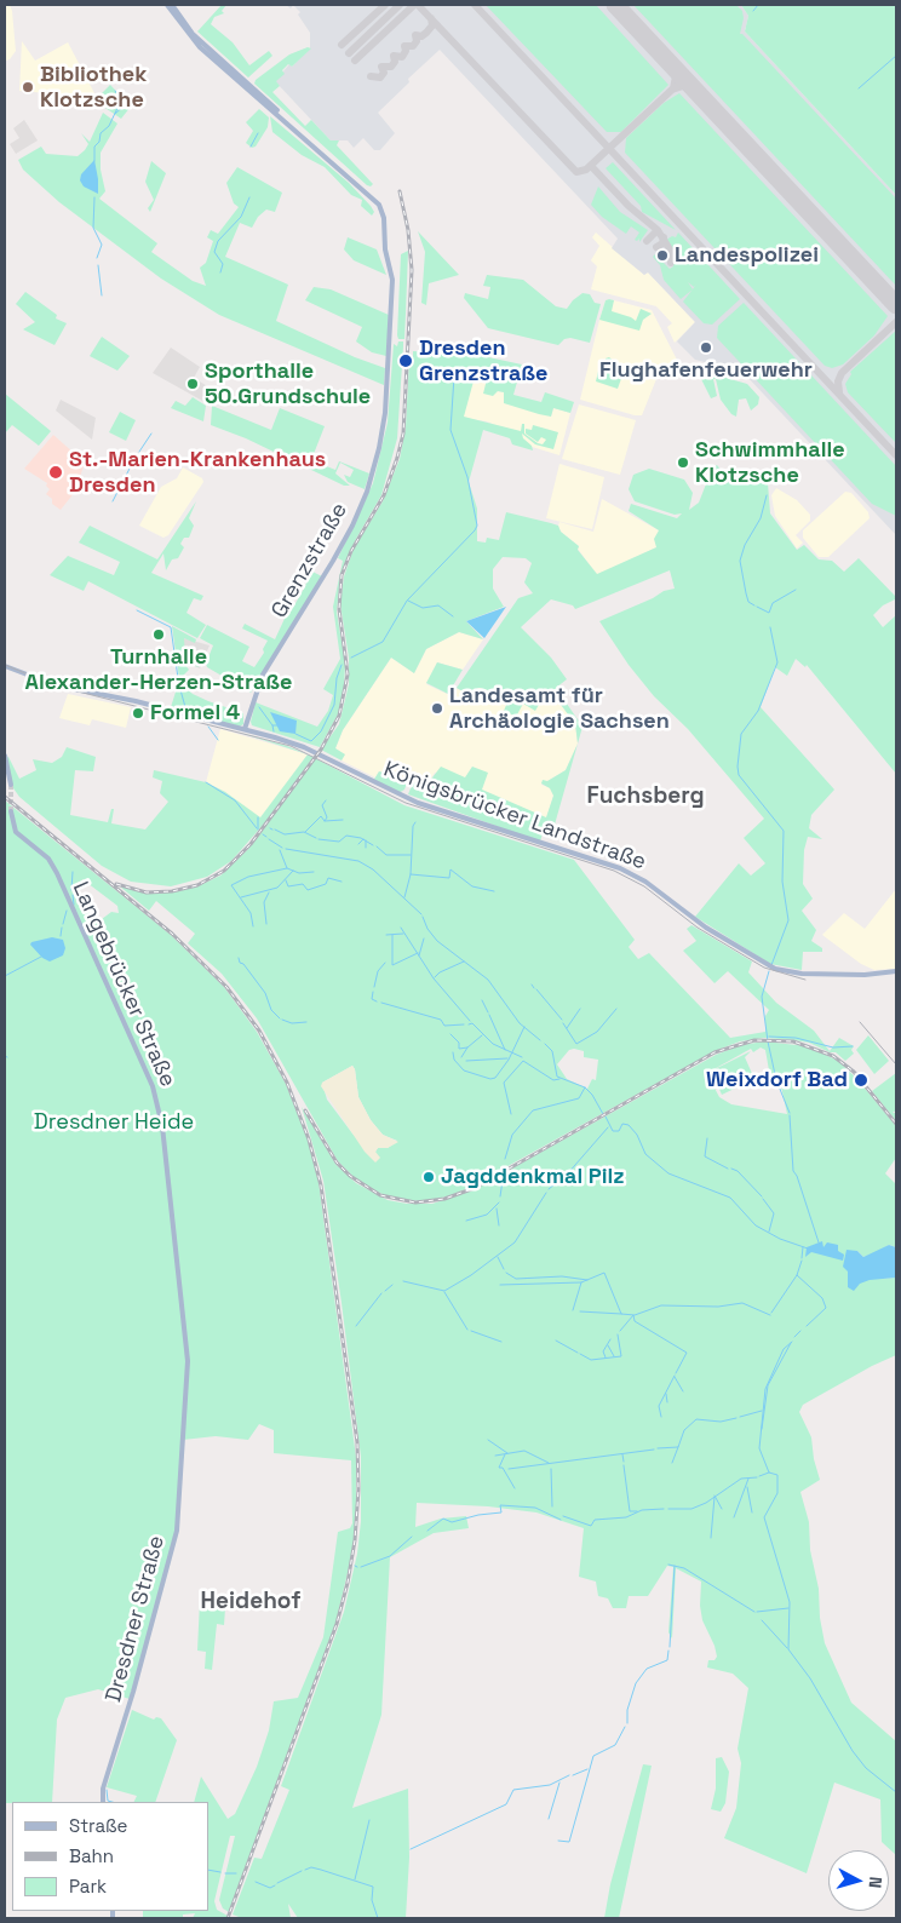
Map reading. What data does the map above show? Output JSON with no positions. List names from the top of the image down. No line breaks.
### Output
{"streets":{"main road":["Grenzstraße","Königsbrücker Landstraße","Langebrücker Straße","Dresdner Straße"]},"crossings":[["Grenzstraße","Königsbrücker Landstraße"],["Langebrücker Straße","Dresdner Straße"]],"districts":["Fuchsberg","Heidehof"],"parks":["Dresdner Heide"],"places":["Bibliothek Klotzsche","Landespolizei","Flughafenfeuerwehr","Dresden Grenzstraße","Sporthalle 50.Grundschule","Schwimmhalle Klotzsche","St.-Marien-Krankenhaus Dresden","Turnhalle Alexander-Herzen-Straße","Landesamt für Archäologie Sachsen","Formel 4","Weixdorf Bad","Jagddenkmal Pilz"],"legend":["Straße","Bahn","Park"],"north":"right"}
